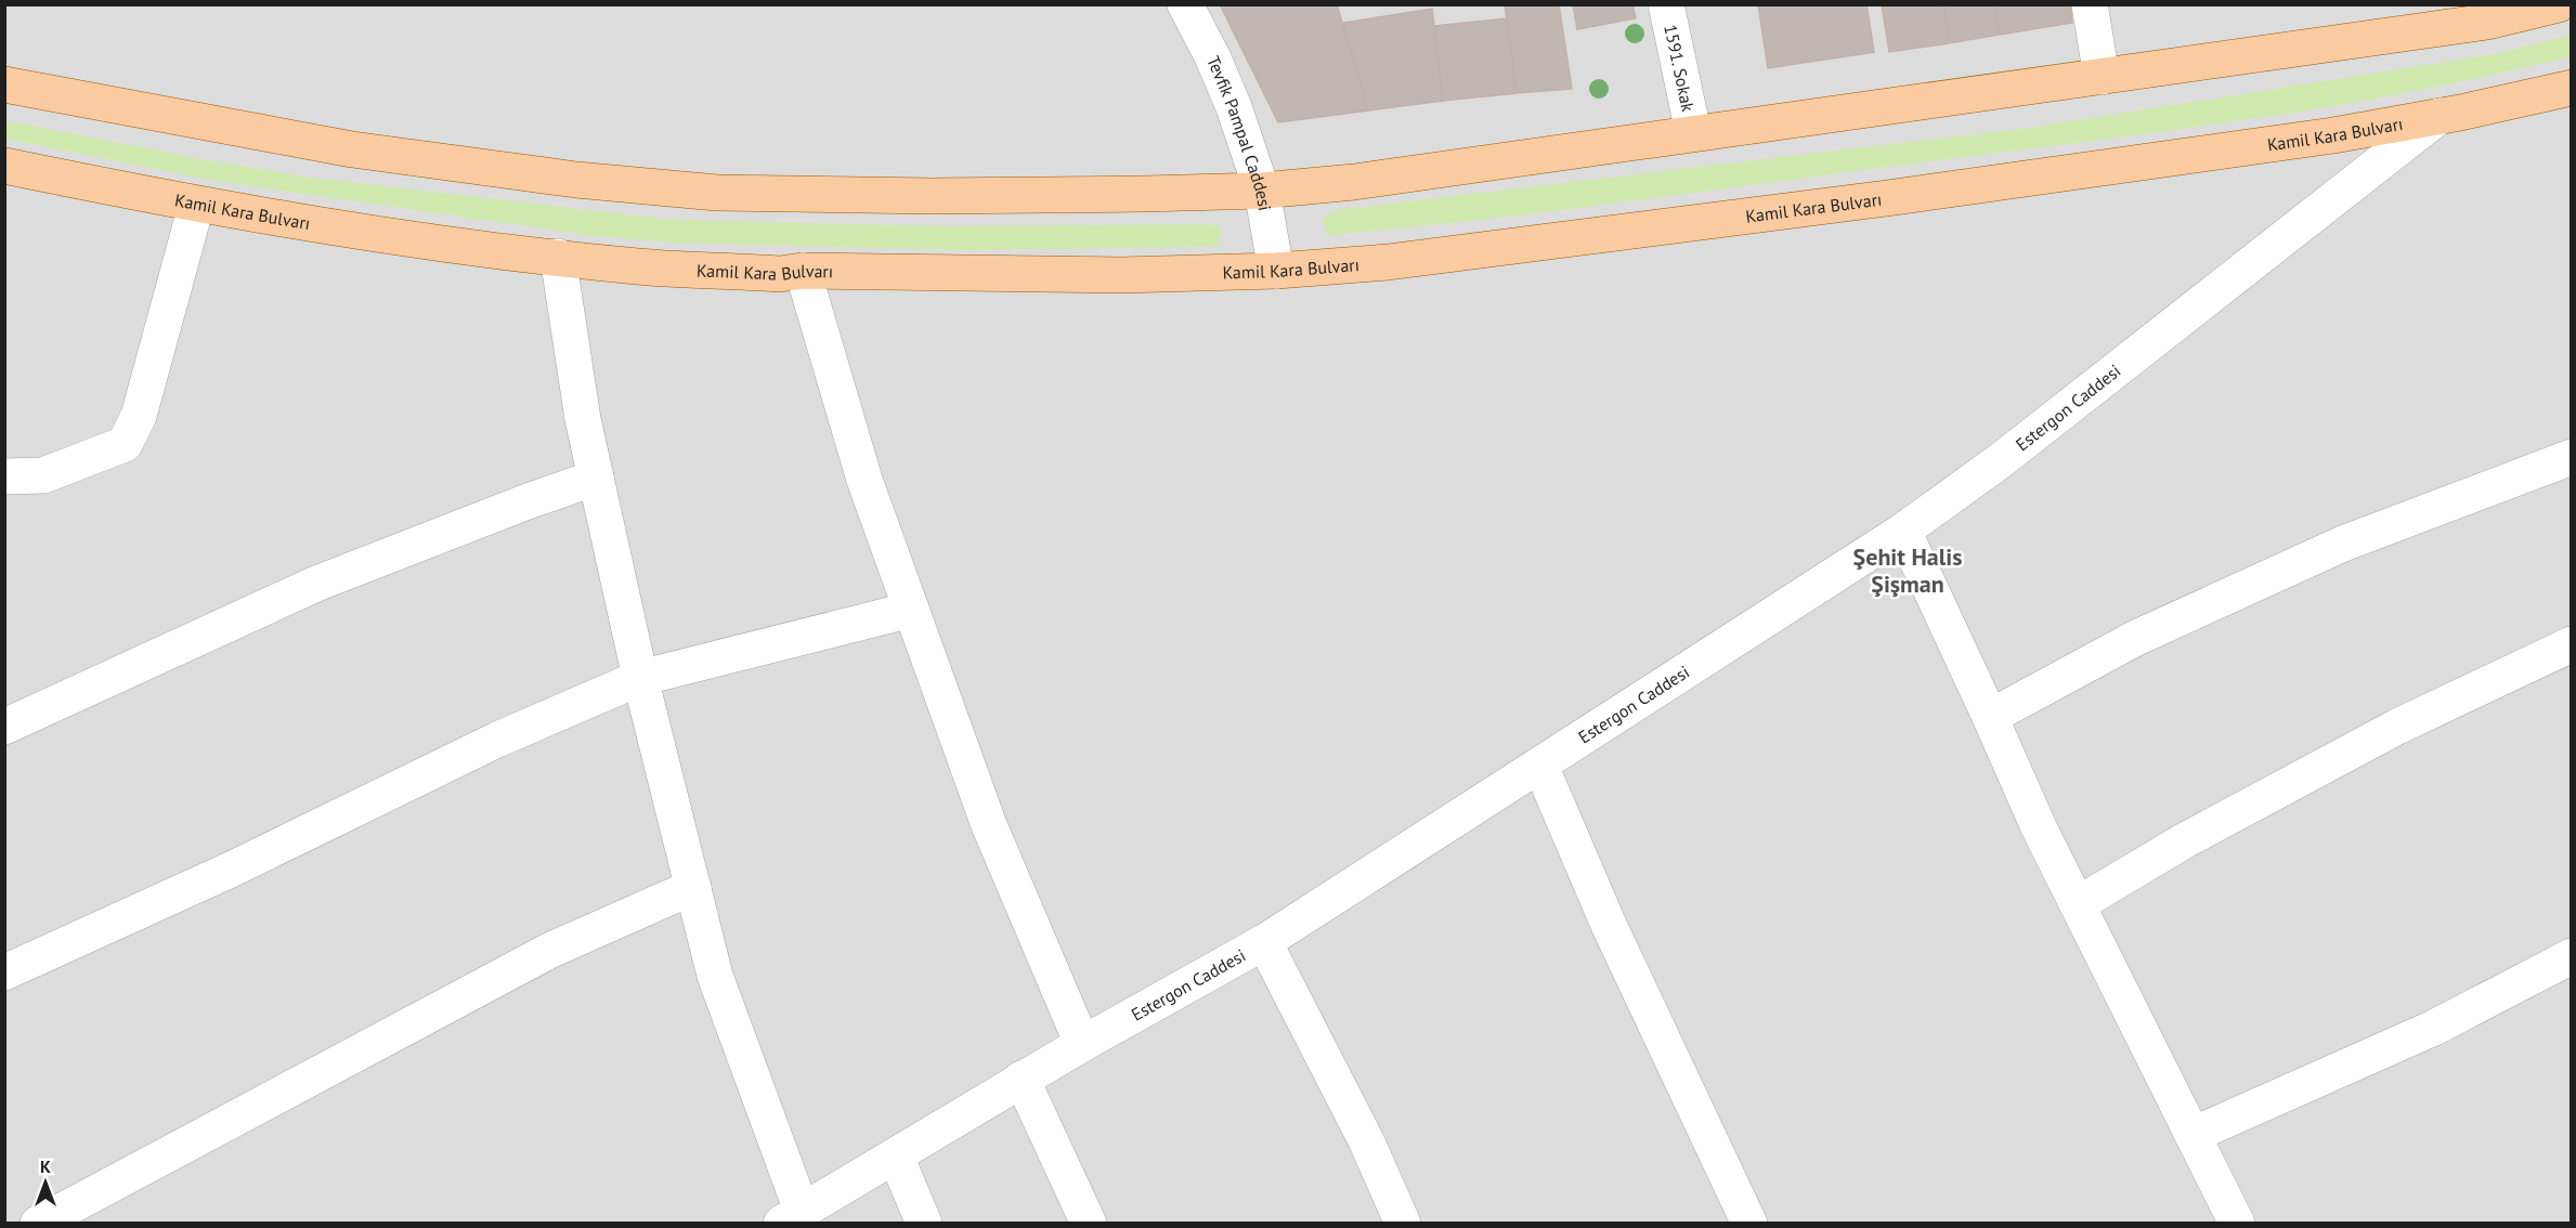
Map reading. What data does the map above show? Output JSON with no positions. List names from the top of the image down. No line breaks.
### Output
{"streets":{"main road":["Kamil Kara Bulvarı"],"street":["1591. Sokak","Tevfik Pampal Caddesi","Estergon Caddesi"]},"crossings":[["Kamil Kara Bulvarı","Tevfik Pampal Caddesi"],["Kamil Kara Bulvarı","Estergon Caddesi"]],"districts":["Şehit Halis Şişman"],"north":"top"}
